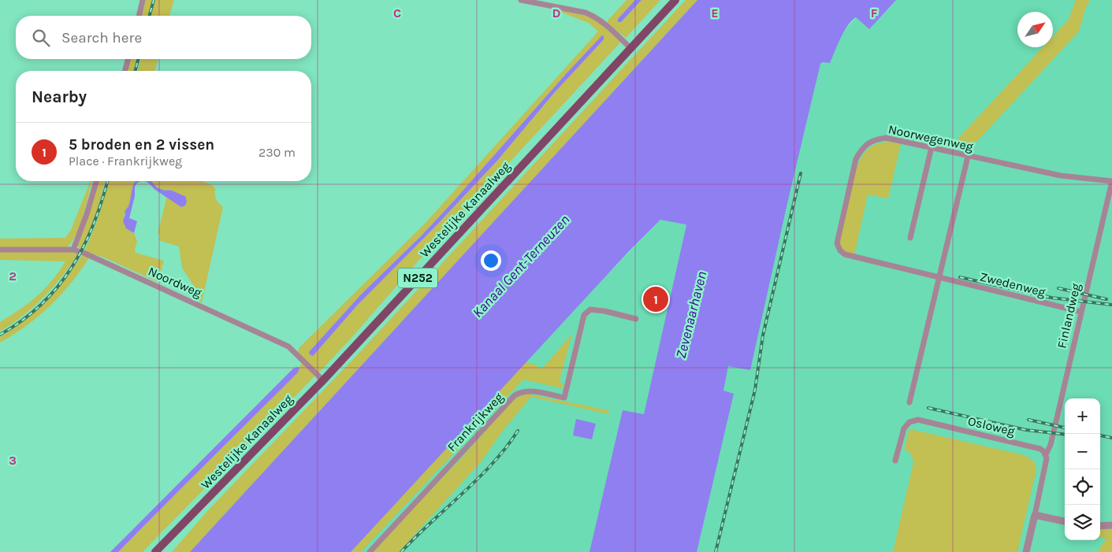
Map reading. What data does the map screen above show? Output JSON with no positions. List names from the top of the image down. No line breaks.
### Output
{"streets":{"main road":["Westelijke Kanaalweg","N252"],"street":["Noorwegenweg","Noordweg","Zwedenweg","Finlandweg","Frankrijkweg","Osloweg"]},"crossings":[["Noorwegenweg","Zwedenweg"],["Noorwegenweg","Finlandweg"],["Westelijke Kanaalweg","Noordweg"],["Zwedenweg","Finlandweg"],["Finlandweg","Osloweg"]],"water":["Kanaal Gent-Terneuzen","Zevenaarhaven"],"north":"top right","page":{"search":"Search here","heading":"Nearby","list":[{"mark":"1","name":"5 broden en 2 vissen","note":"Place · Frankrijkweg","value":"230 m"}],"pins":"1","map_buttons":["+","−"]},"grid":{"columns":["C","D","E","F"],"rows":["2","3"]}}
